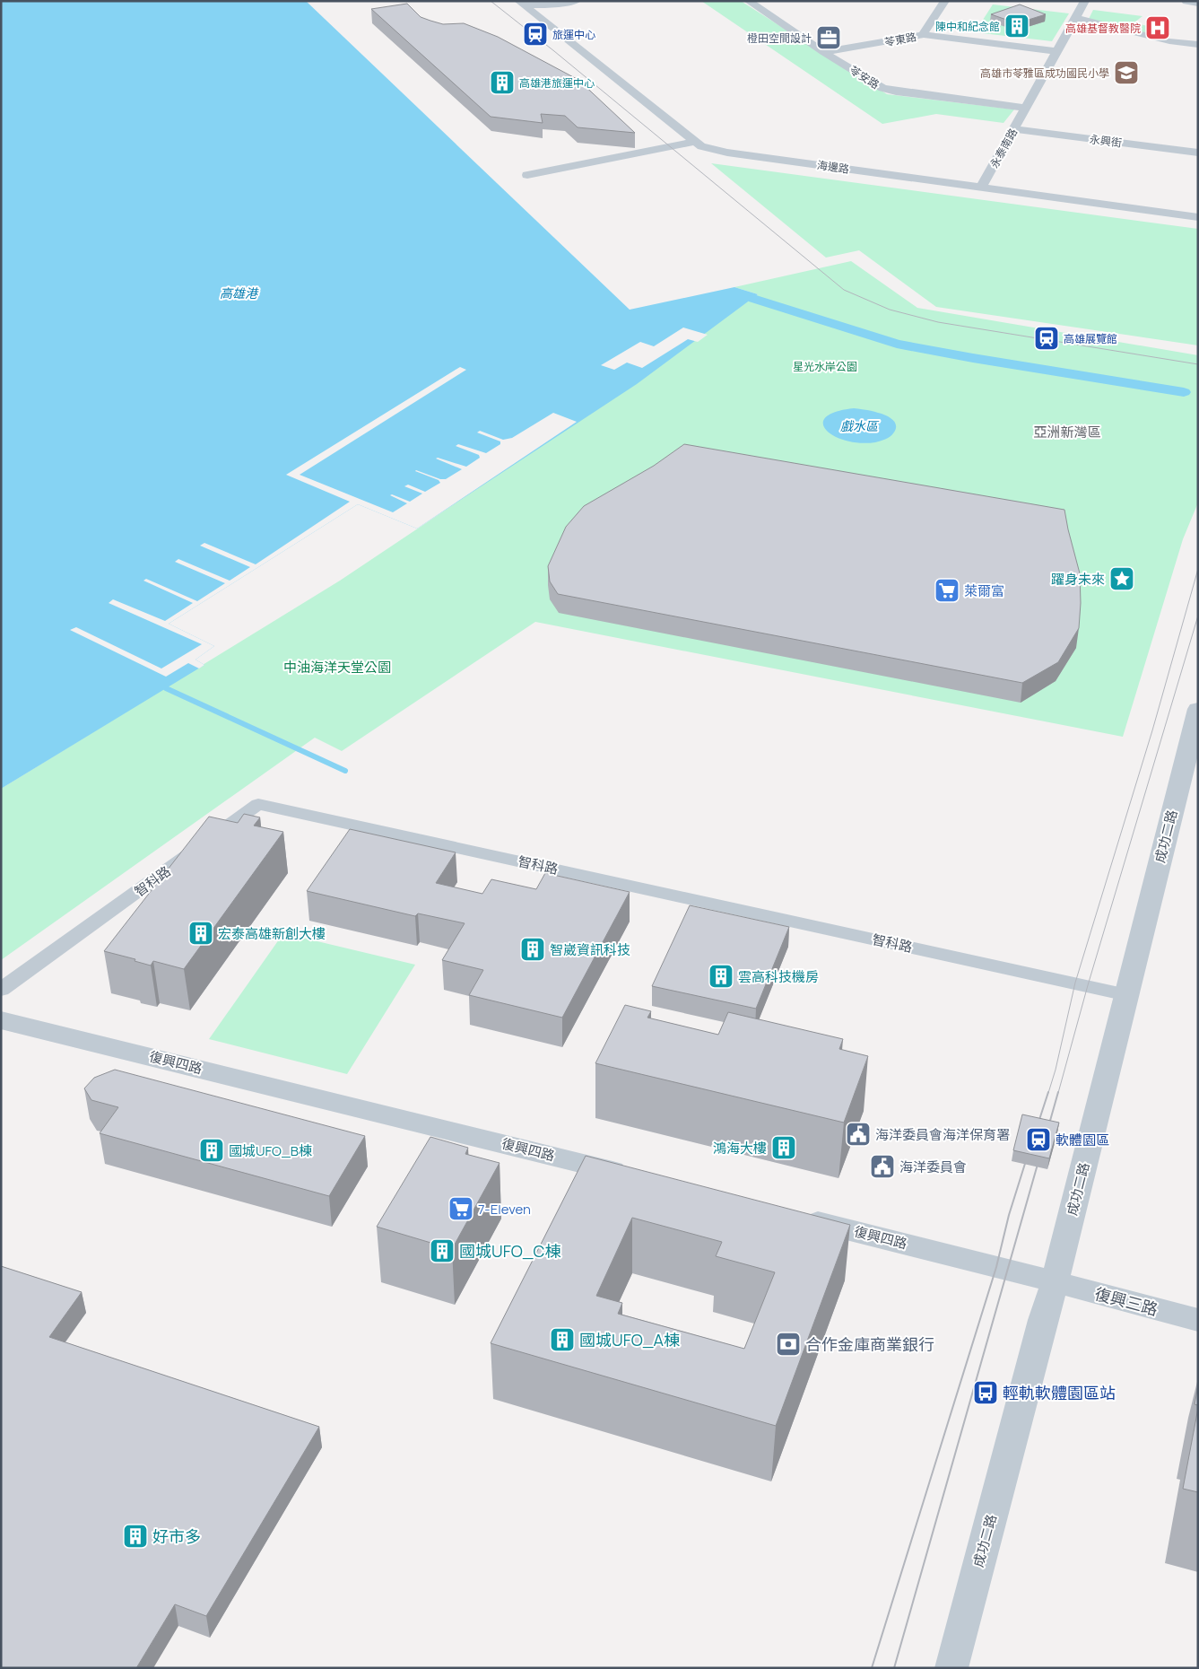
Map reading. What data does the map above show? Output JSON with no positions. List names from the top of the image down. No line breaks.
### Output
{"streets":{"street":["苓東路","苓安路","永興街","永泰南路","海邊路","成功二路","智科路","復興四路","復興三路"]},"crossings":[["苓東路","苓安路"],["苓東路","永泰南路"],["苓安路","永泰南路"],["永興街","永泰南路"],["永泰南路","海邊路"],["成功二路","智科路"],["成功二路","復興四路"],["成功二路","復興三路"],["復興四路","復興三路"]],"districts":["亞洲新灣區"],"water":["高雄港","戲水區"],"parks":["星光水岸公園","中油海洋天堂公園"],"places":{"building":["陳中和紀念館","高雄港旅運中心","宏泰高雄新創大樓","智崴資訊科技","雲高科技機房","鴻海大樓","國城UFO_B棟","國城UFO_C棟","國城UFO_A棟","好市多"],"hospital":["高雄基督教醫院"],"station":["旅運中心","高雄展覽館","軟體園區"],"office":["橙田空間設計"],"school or university":["高雄市苓雅區成功國民小學"],"place":["躍身未來"],"supermarket":["萊爾富","7-Eleven"],"public building":["海洋委員會海洋保育署","海洋委員會"],"bank":["合作金庫商業銀行"],"bus stop":["輕軌軟體園區站"]}}
